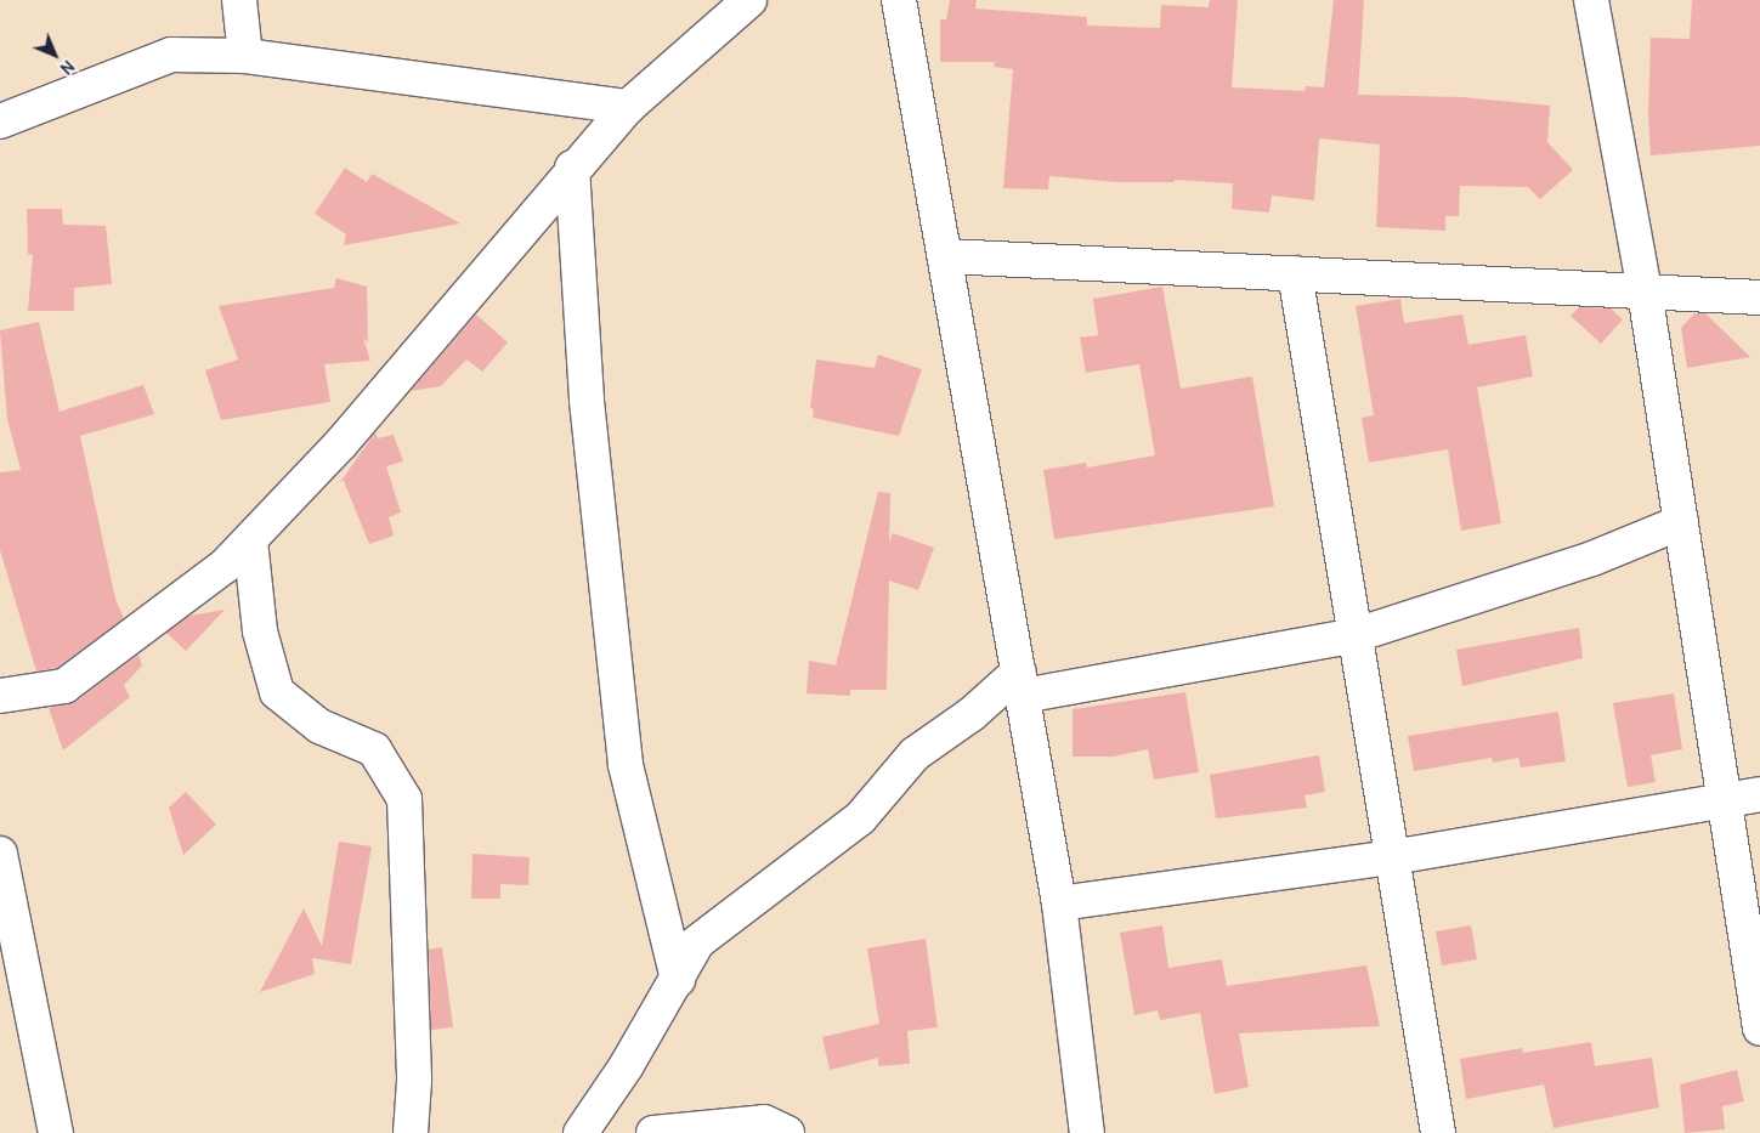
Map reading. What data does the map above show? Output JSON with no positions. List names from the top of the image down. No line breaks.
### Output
{"north":"bottom right"}
